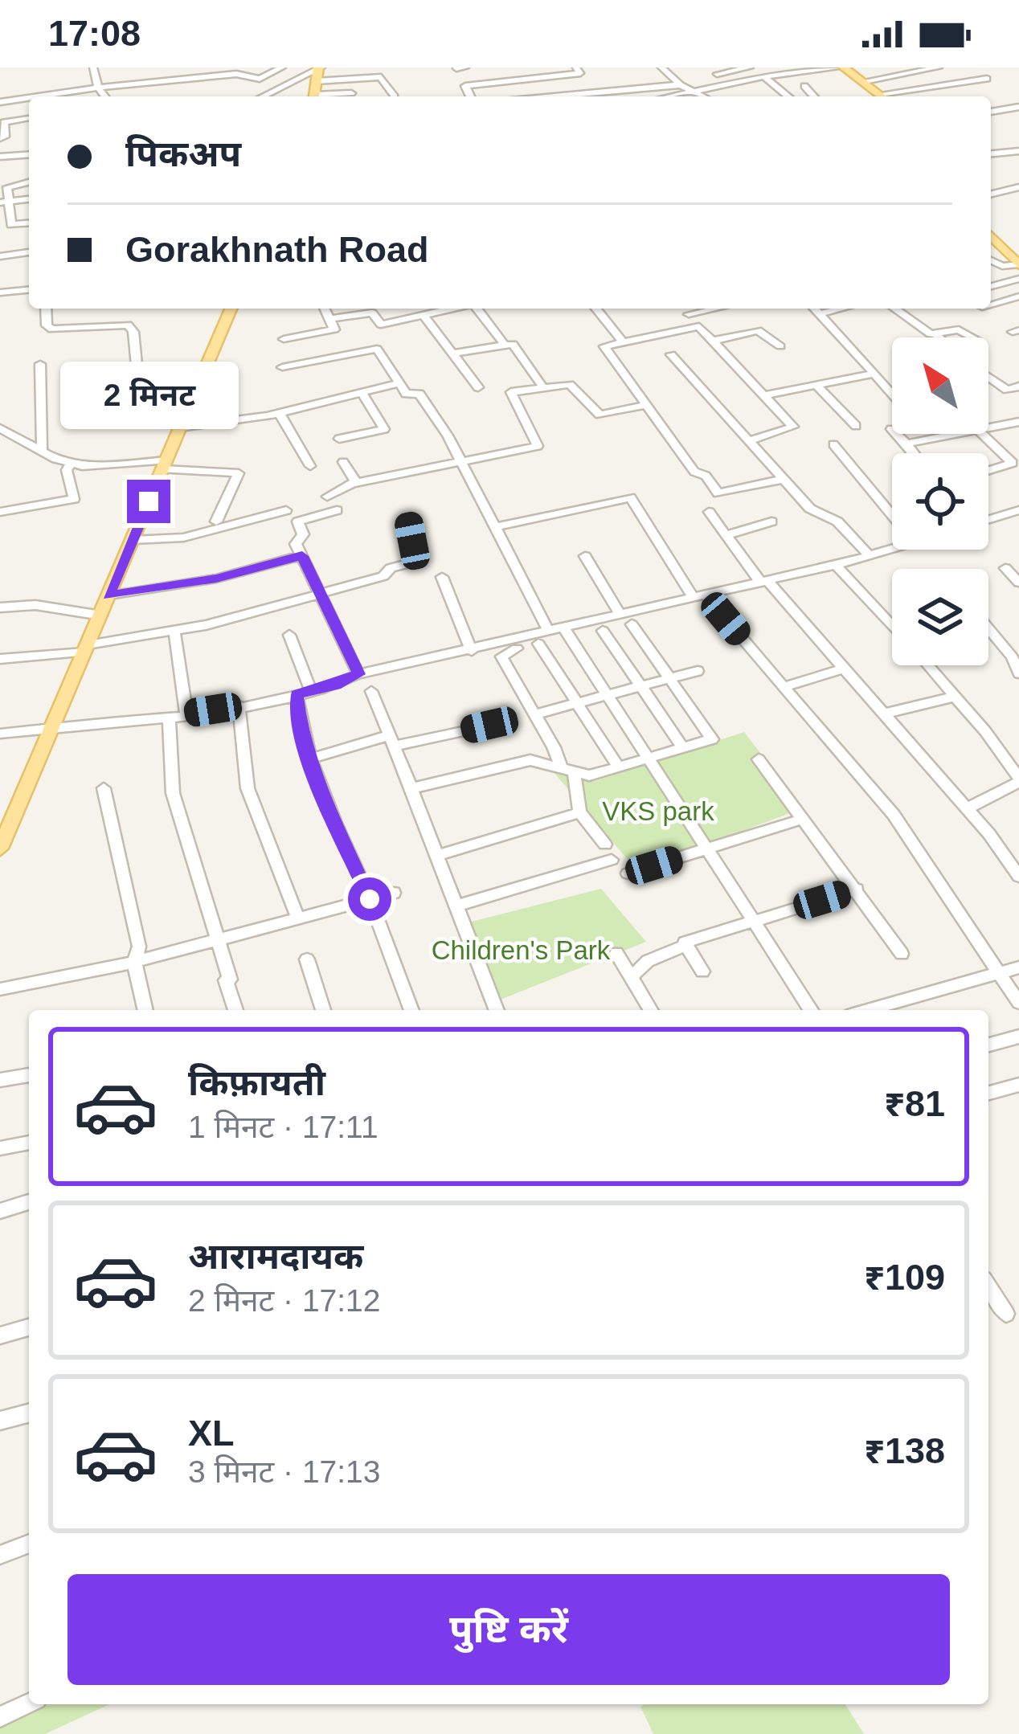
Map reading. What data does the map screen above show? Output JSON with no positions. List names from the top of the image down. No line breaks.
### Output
{"parks":["VKS park","Children's Park"],"north":"top left","page":{"status":"17:08","banner":["पिकअप","Gorakhnath Road"],"bubble":"2 मिनट","list":[{"name":"किफ़ायती","note":"1 मिनट · 17:11","value":"₹81"},{"name":"आरामदायक","note":"2 मिनट · 17:12","value":"₹109"},{"name":"XL","note":"3 मिनट · 17:13","value":"₹138"}],"buttons":"पुष्टि करें"}}
